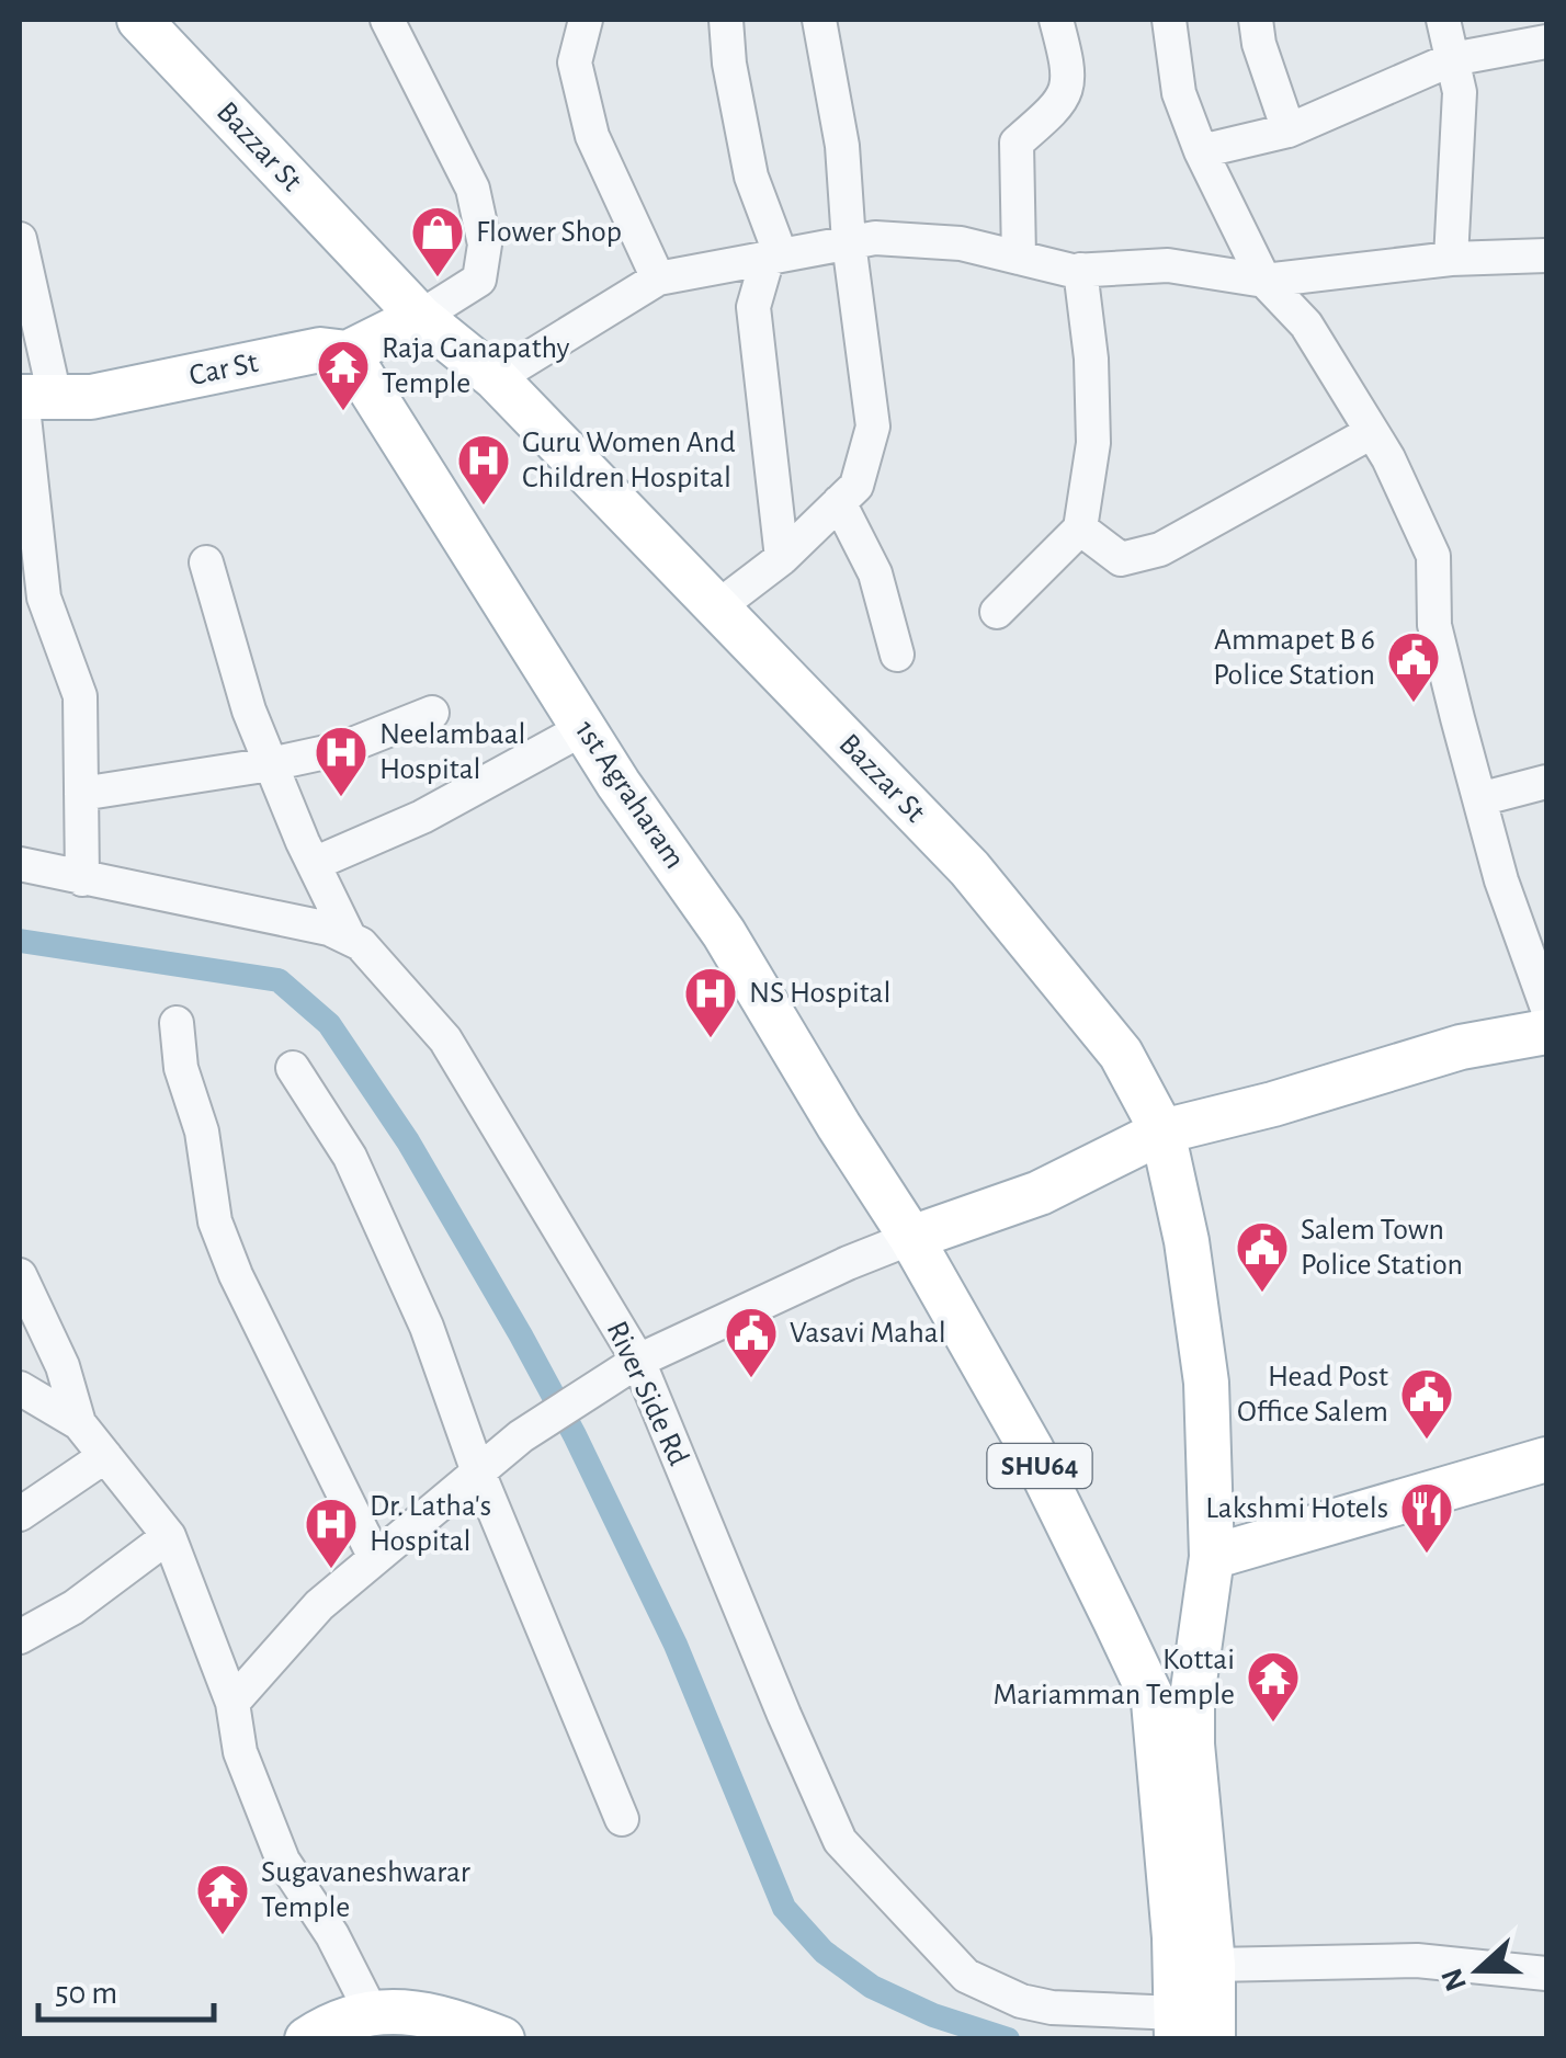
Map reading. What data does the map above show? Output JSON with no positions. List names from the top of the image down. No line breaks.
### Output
{"streets":{"main road":["Bazzar St","Car St","1st Agraharam","SHU64"],"street":["River Side Rd"]},"crossings":[["Bazzar St","Car St"],["Bazzar St","SHU64"],["Car St","1st Agraharam"],["1st Agraharam","SHU64"],["River Side Rd","SHU64"]],"places":{"shop":["Flower Shop"],"temple":["Raja Ganapathy Temple","Kottai Mariamman Temple","Sugavaneshwarar Temple"],"hospital":["Guru Women And Children Hospital","Neelambaal Hospital","NS Hospital","Dr. Latha's Hospital"],"public building":["Ammapet B 6 Police Station","Salem Town Police Station","Vasavi Mahal","Head Post Office Salem"],"restaurant":["Lakshmi Hotels"]},"scale_bar":"50 m","north":"left"}
